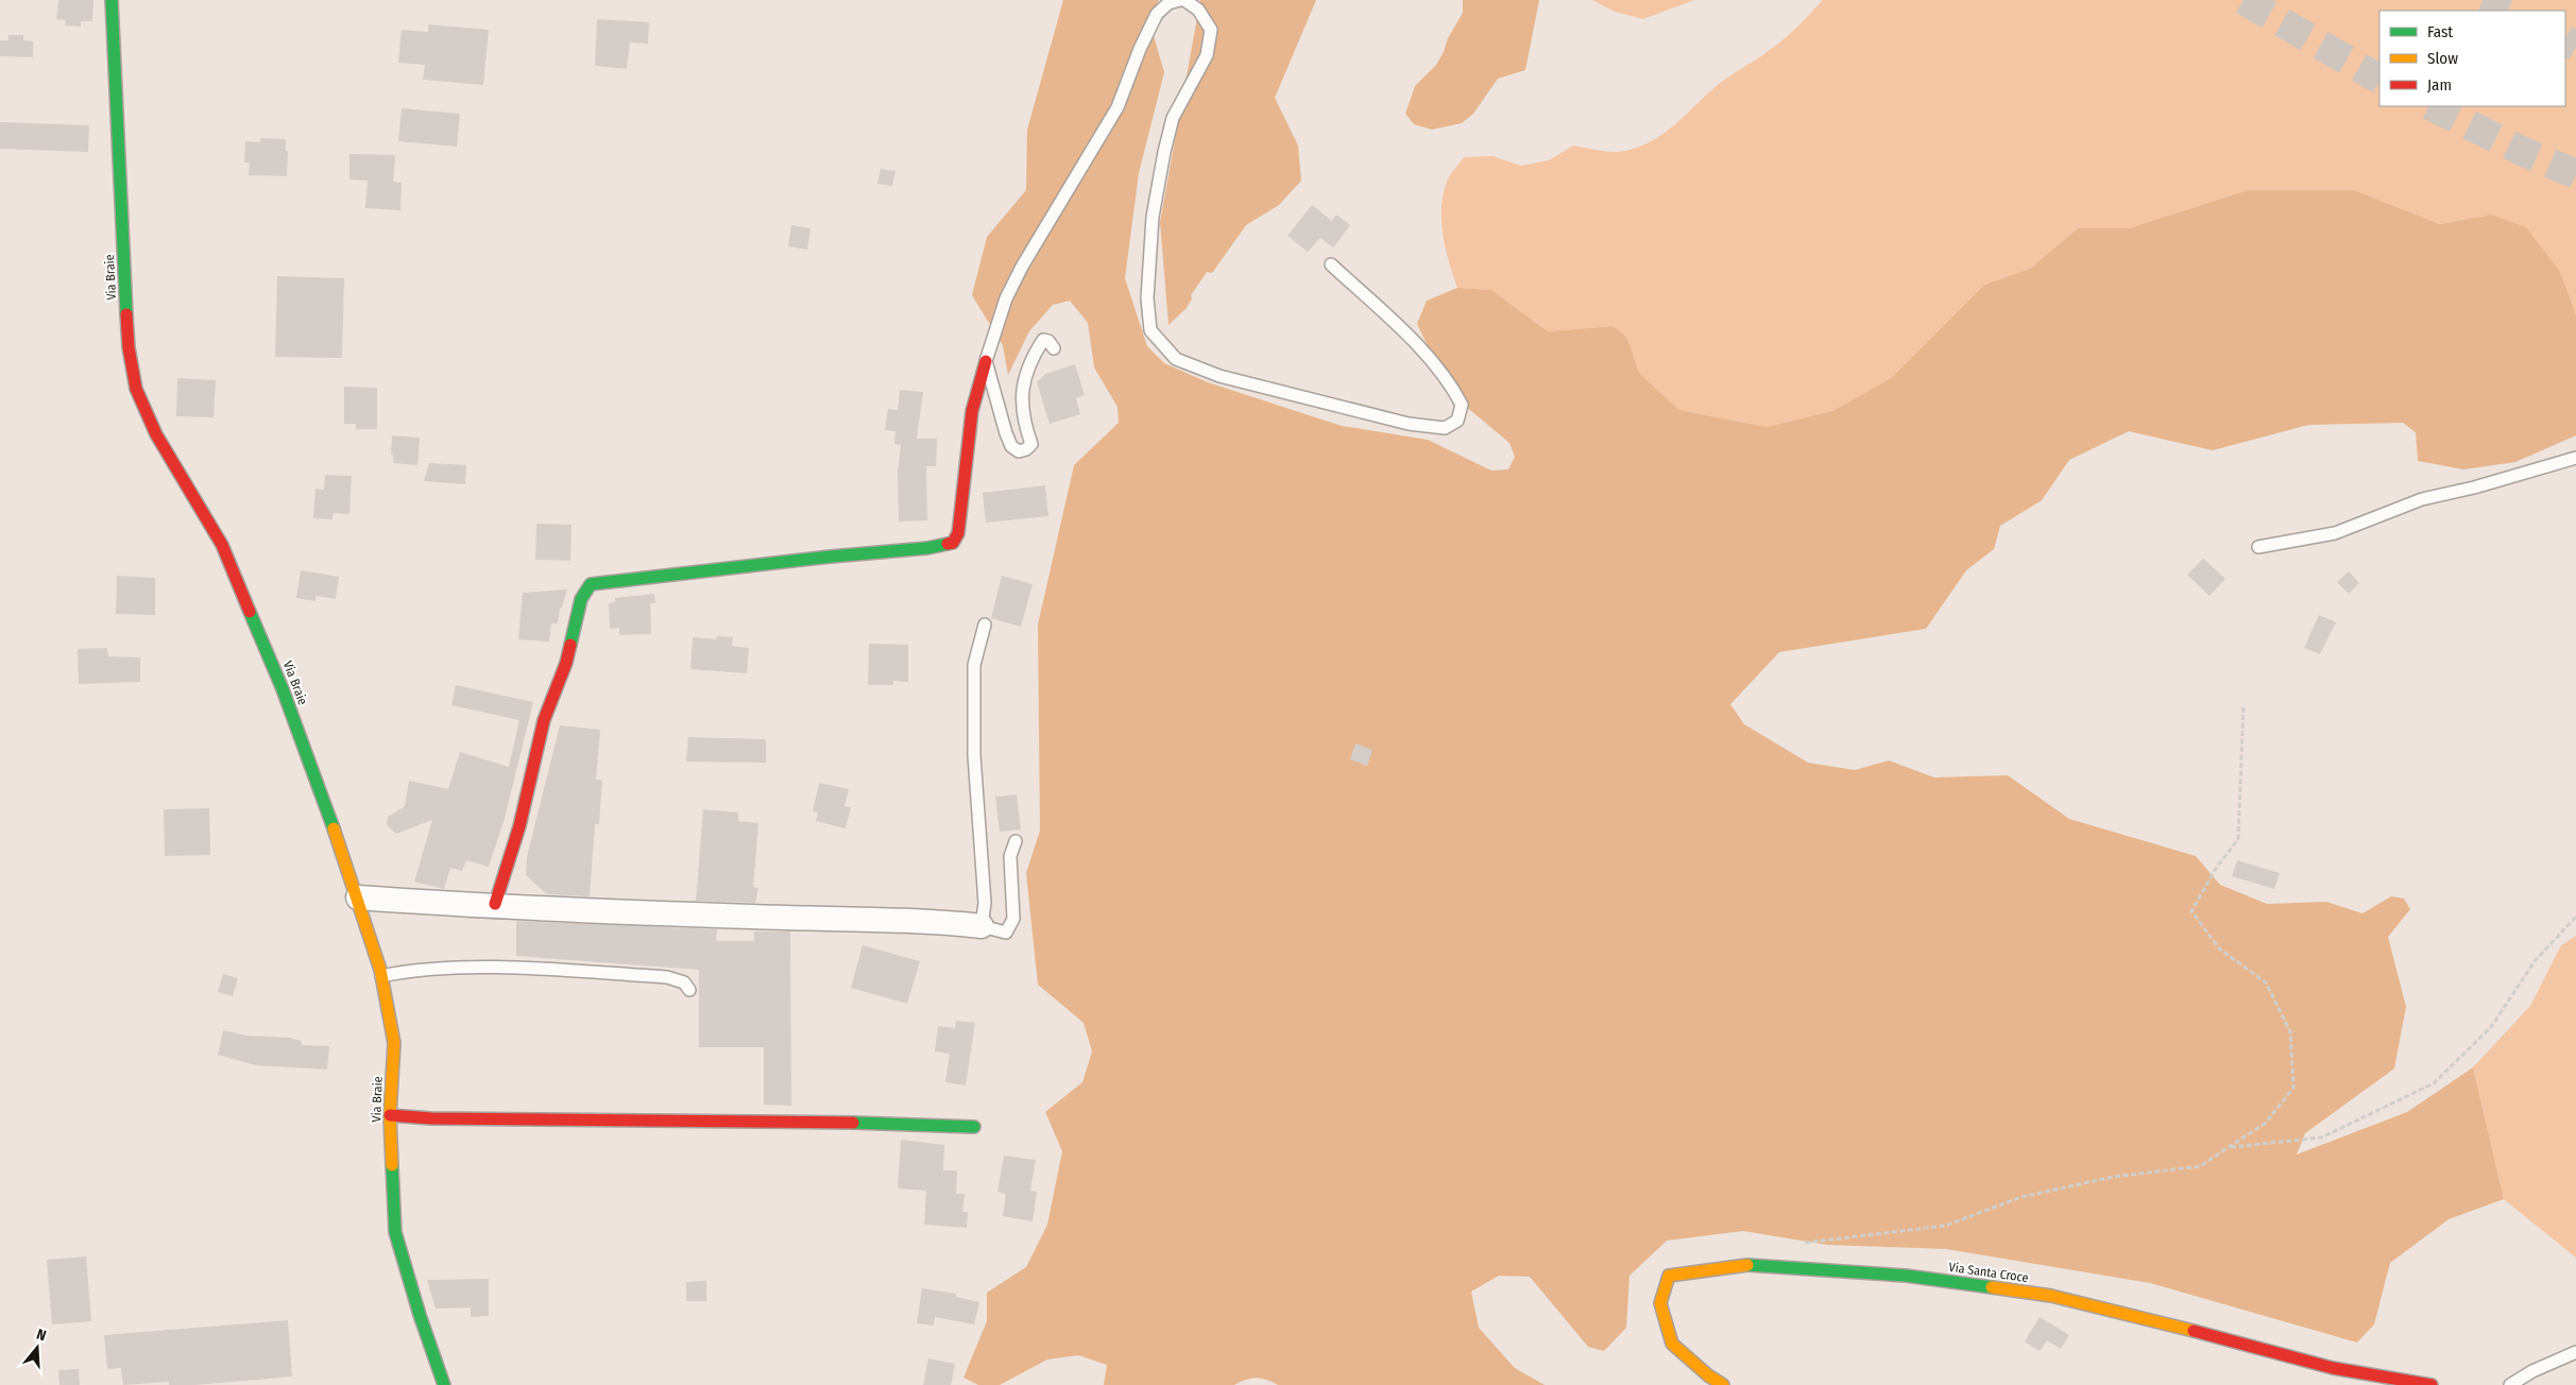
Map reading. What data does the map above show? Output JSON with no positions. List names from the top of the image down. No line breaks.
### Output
{"streets":{"street":["Via Braie","Via Santa Croce"]},"legend":["Fast","Slow","Jam"],"north":"top"}
